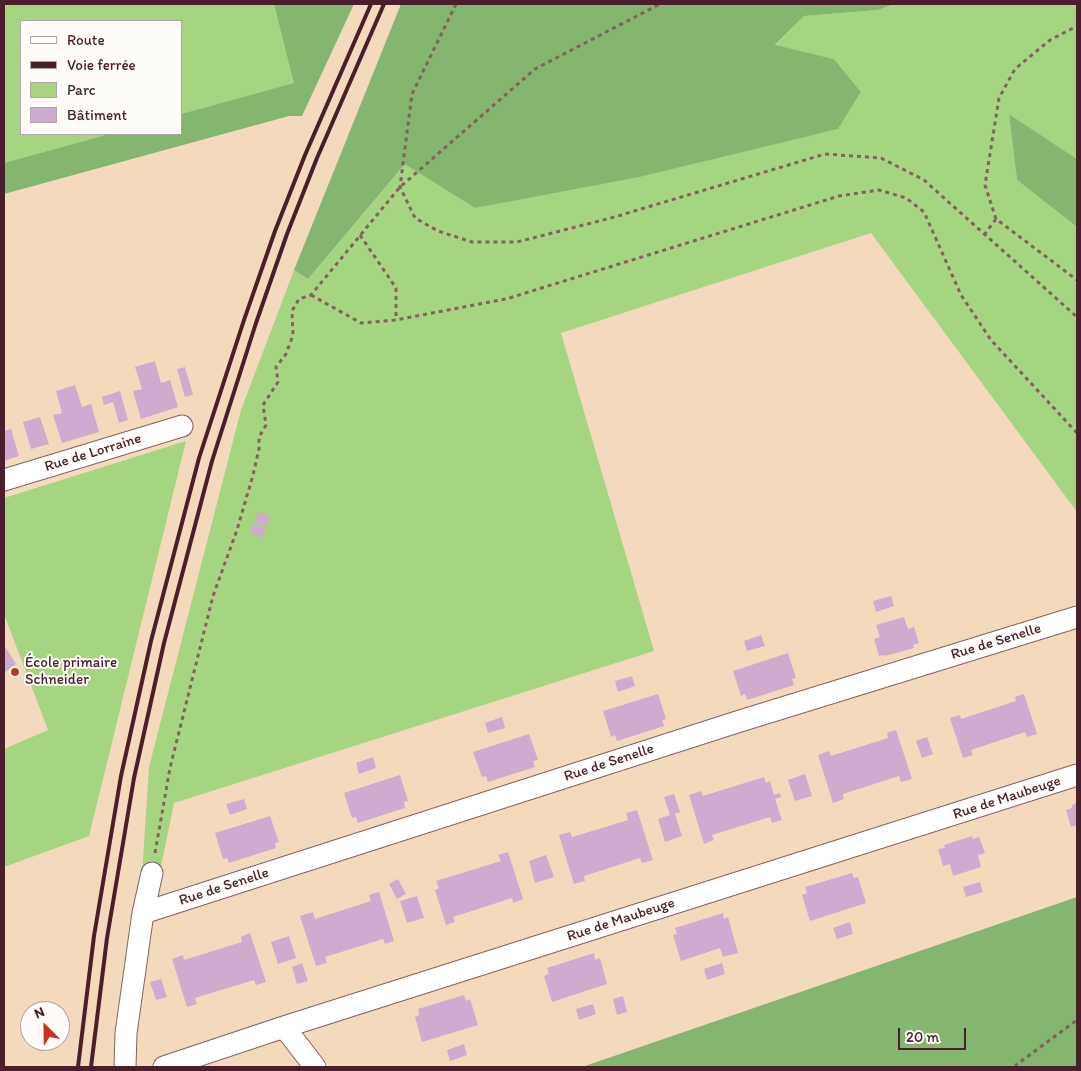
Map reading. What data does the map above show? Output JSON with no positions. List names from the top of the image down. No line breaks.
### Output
{"streets":{"street":["Rue de Lorraine","Rue de Senelle","Rue de Maubeuge"]},"places":["École primaire Schneider"],"legend":["Route","Voie ferrée","Parc","Bâtiment"],"scale_bar":"20 m","north":"top left"}
